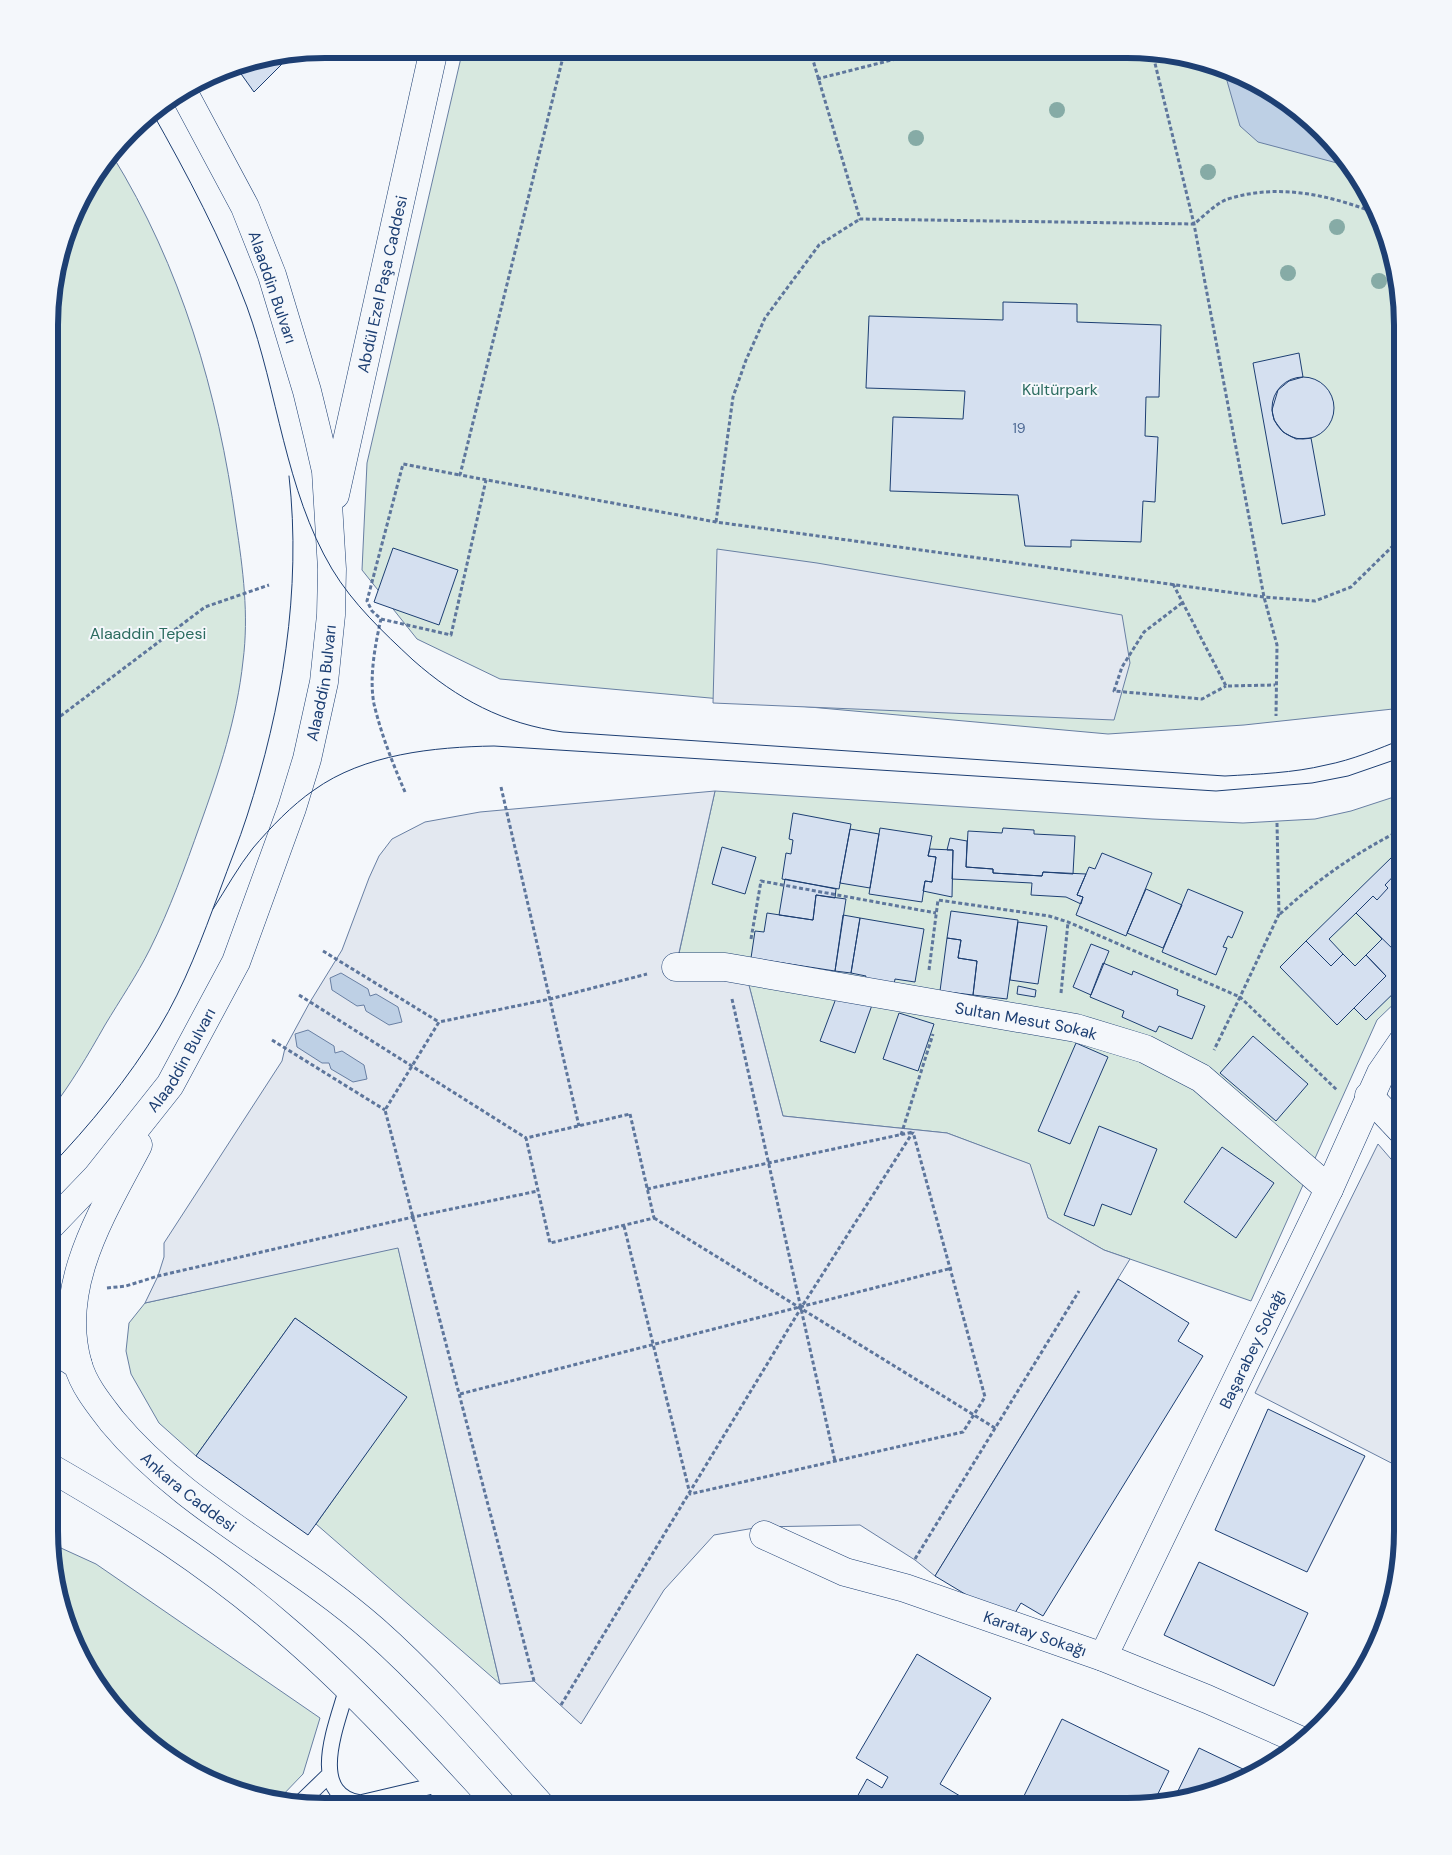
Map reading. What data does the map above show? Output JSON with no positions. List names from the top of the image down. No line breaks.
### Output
{"streets":{"main road":["Abdül Ezel Paşa Caddesi","Alaaddin Bulvarı","Sultan Mesut Sokak","Başarabey Sokağı","Ankara Caddesi","Karatay Sokağı"]},"crossings":[["Abdül Ezel Paşa Caddesi","Alaaddin Bulvarı"],["Alaaddin Bulvarı","Ankara Caddesi"],["Sultan Mesut Sokak","Başarabey Sokağı"],["Başarabey Sokağı","Karatay Sokağı"]],"parks":["Kültürpark","Alaaddin Tepesi"],"house_numbers":["19"]}
